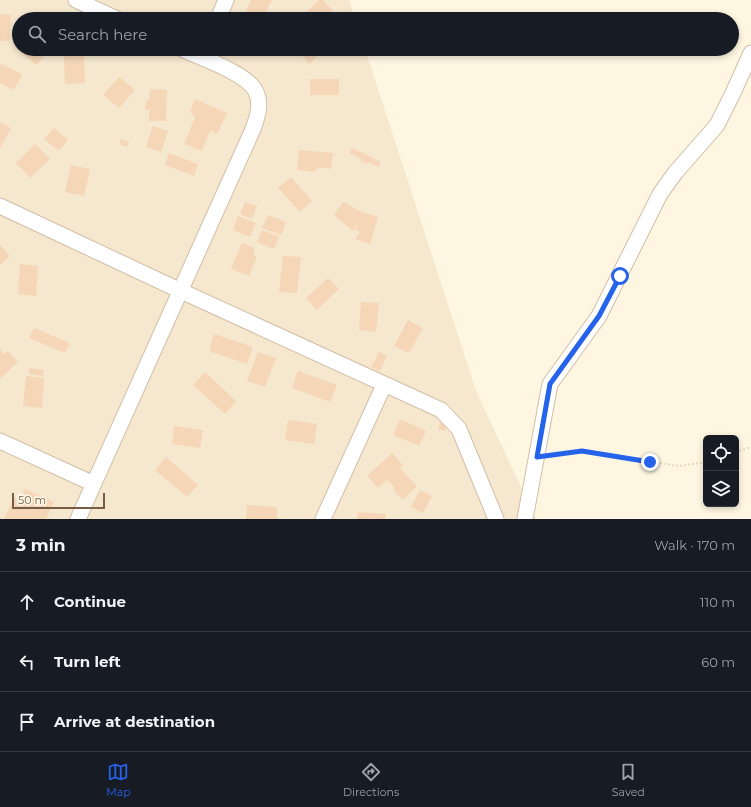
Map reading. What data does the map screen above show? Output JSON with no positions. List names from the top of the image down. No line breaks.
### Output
{"scale_bar":"50 m","page":{"search":"Search here","scale":"50 m","heading":["3 min","Walk · 170 m"],"list":[["Continue","110 m"],["Turn left","60 m"],"Arrive at destination"],"nav":["Map","Directions","Saved"]}}
